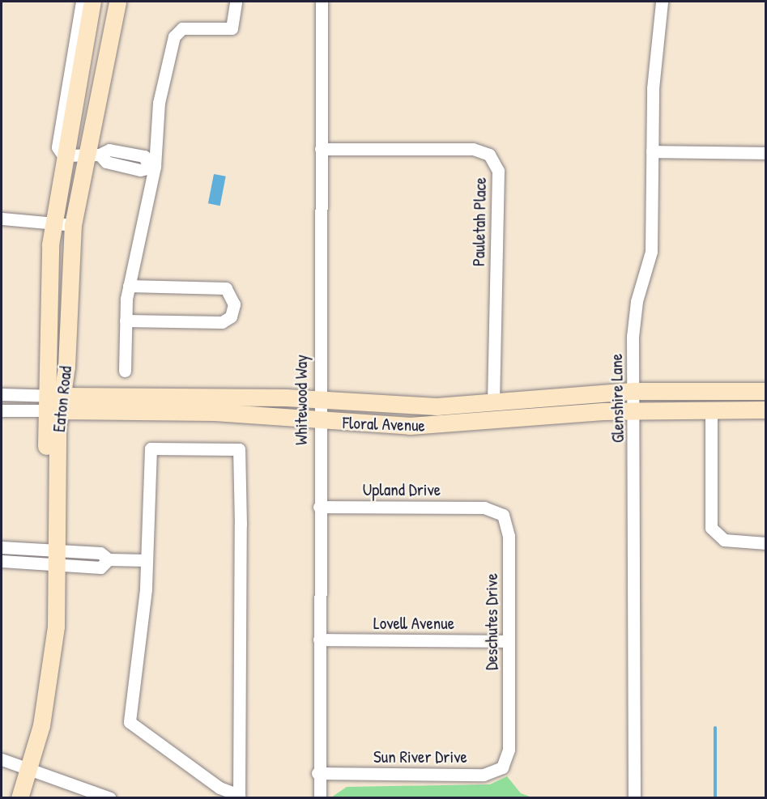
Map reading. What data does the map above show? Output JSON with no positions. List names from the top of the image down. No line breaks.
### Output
{"streets":{"street":["Pauletah Place","Glenshire Lane","Eaton Road","Whitewood Way","Floral Avenue","Upland Drive","Deschutes Drive","Lovell Avenue","Sun River Drive"]},"crossings":[["Pauletah Place","Whitewood Way"],["Pauletah Place","Floral Avenue"],["Glenshire Lane","Floral Avenue"],["Eaton Road","Floral Avenue"],["Whitewood Way","Floral Avenue"],["Whitewood Way","Upland Drive"],["Whitewood Way","Lovell Avenue"],["Whitewood Way","Sun River Drive"],["Upland Drive","Deschutes Drive"],["Deschutes Drive","Lovell Avenue"],["Deschutes Drive","Sun River Drive"]]}
